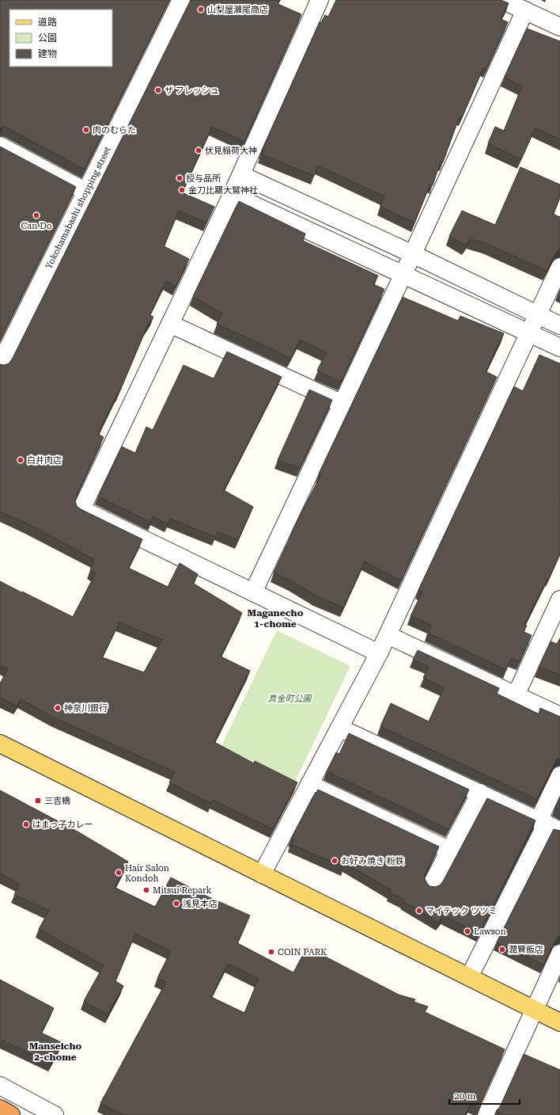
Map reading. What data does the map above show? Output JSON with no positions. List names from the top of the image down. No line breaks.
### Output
{"streets":{"street":["Yokohamabashi shopping street"]},"districts":["Maganecho 1-chome","Manseicho 2-chome"],"parks":["真金町公園"],"places":{"other":["山梨屋瀬尾商店","ザ フレッシュ","肉のむらた","伏見稲荷大神","授与品所","金刀比羅大鷲神社","Can Do","白井肉店","神奈川銀行","はまっ子カレー","お好み焼き 粉鉄","Hair Salon Kondoh","Mitsui Repark","浅見本店","マイテック ツツミ","Lawson","潤賢飯店","COIN PARK"],"transit":["三吉橋"]},"legend":["道路","公園","建物"],"scale_bar":"20 m"}
